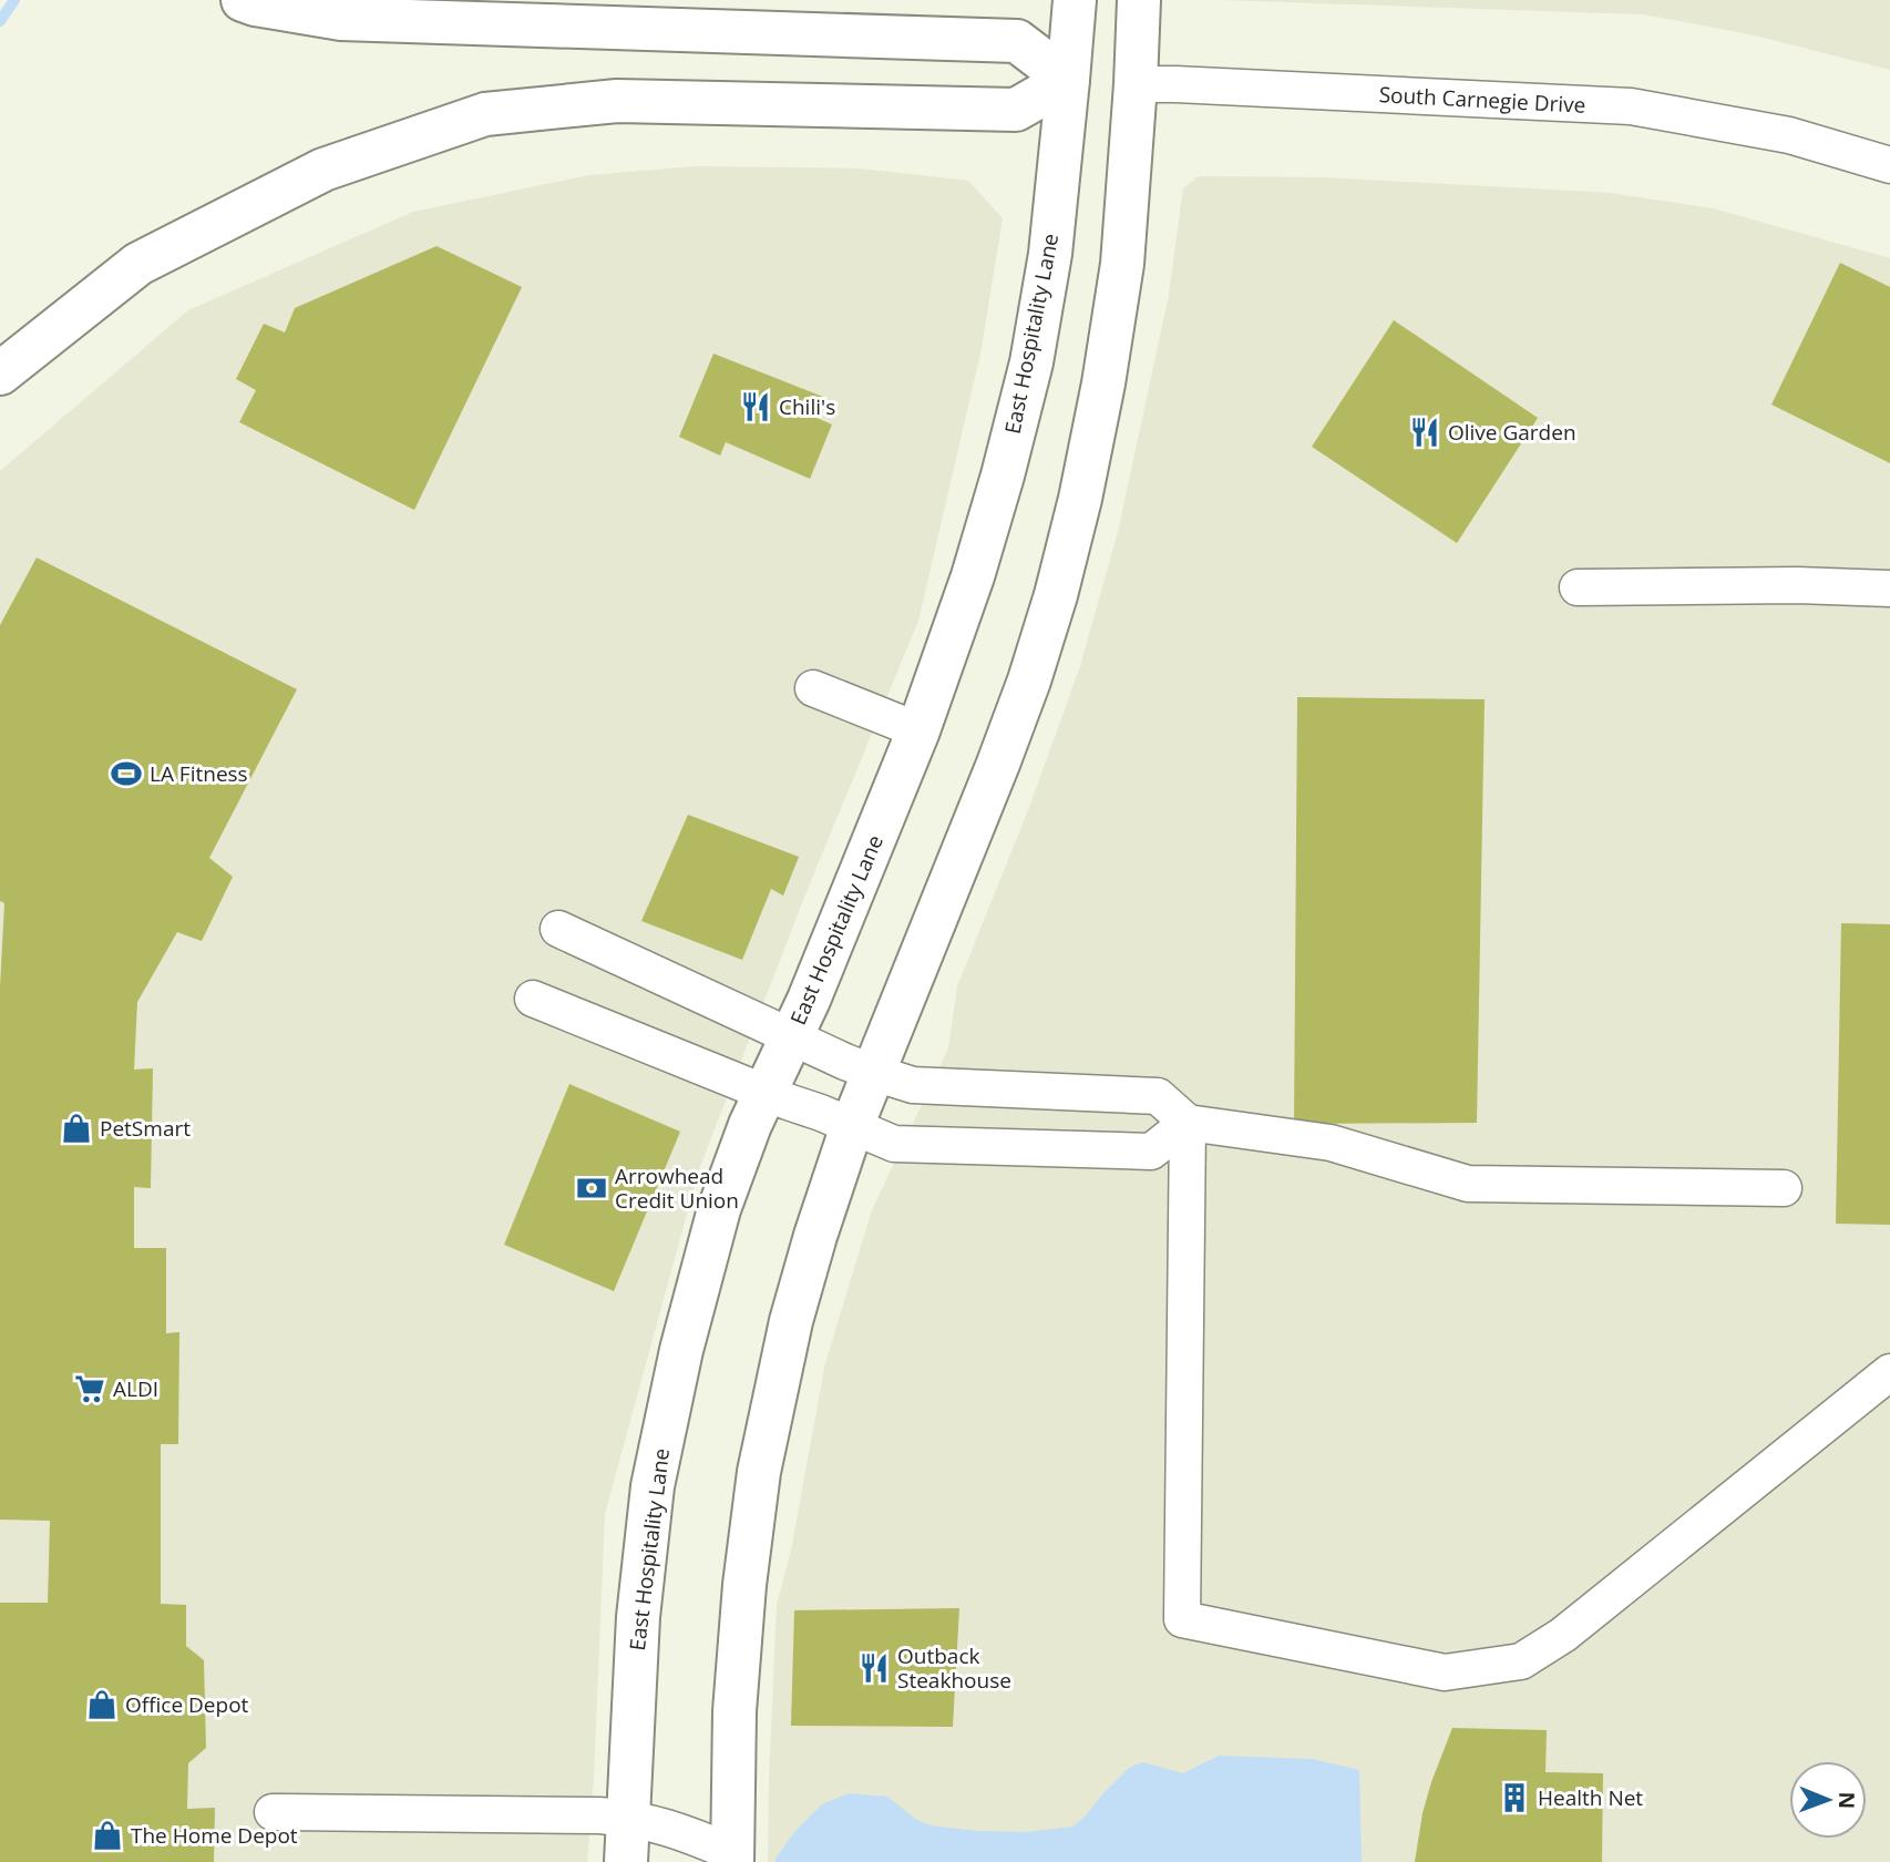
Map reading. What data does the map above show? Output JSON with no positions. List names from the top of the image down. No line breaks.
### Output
{"streets":{"main road":["South Carnegie Drive","East Hospitality Lane"]},"crossings":[["South Carnegie Drive","East Hospitality Lane"]],"places":{"restaurant":["Chili's","Olive Garden","Outback Steakhouse"],"sports":["LA Fitness"],"shop":["PetSmart","Office Depot","The Home Depot"],"bank":["Arrowhead Credit Union"],"supermarket":["ALDI"],"building":["Health Net"]},"north":"right"}
